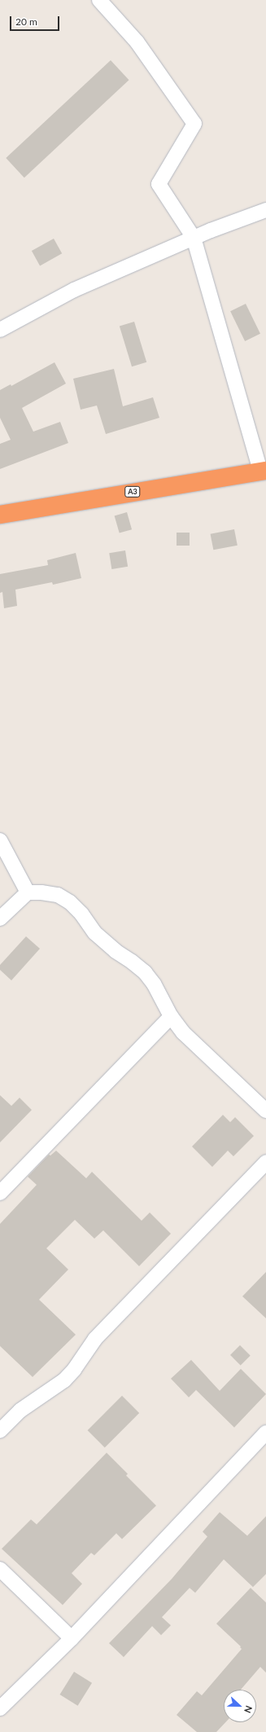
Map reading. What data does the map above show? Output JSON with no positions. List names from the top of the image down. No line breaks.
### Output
{"streets":{"highway":["A3"]},"scale_bar":"20 m","north":"right"}
